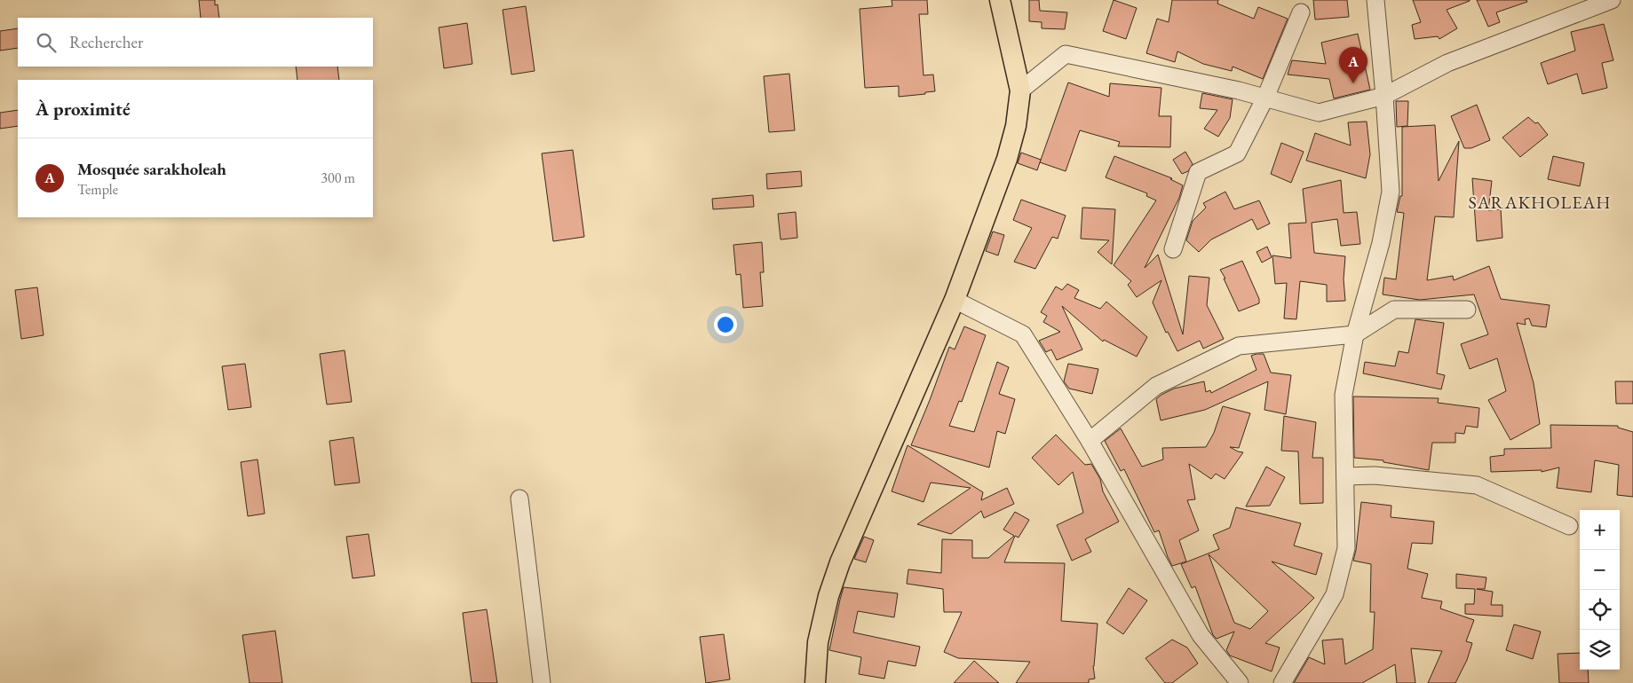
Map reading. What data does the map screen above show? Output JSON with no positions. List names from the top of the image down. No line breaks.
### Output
{"districts":["SARAKHOLEAH"],"page":{"search":"Rechercher","pins":"A","heading":"À proximité","list":[{"mark":"A","name":"Mosquée sarakholeah","note":"Temple","value":"300 m"}],"map_buttons":["+","−"]}}
